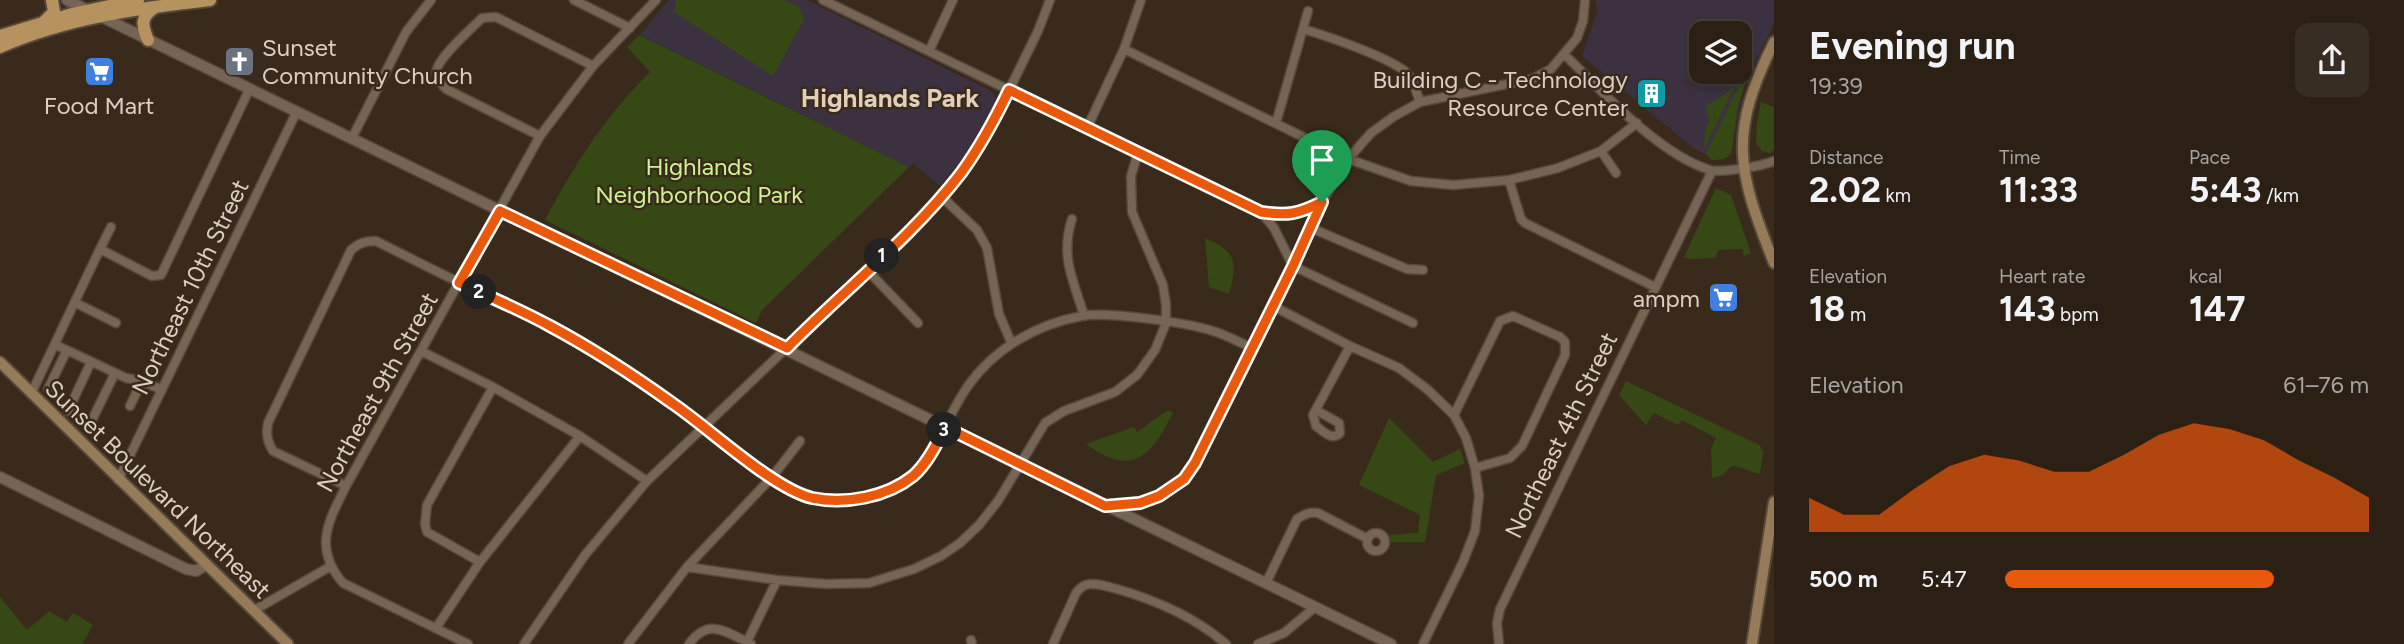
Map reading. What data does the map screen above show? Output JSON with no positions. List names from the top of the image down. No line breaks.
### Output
{"streets":{"main road":["Sunset Boulevard Northeast"],"street":["Northeast 10th Street","Northeast 9th Street","Northeast 4th Street"]},"crossings":[["Northeast 10th Street","Sunset Boulevard Northeast"]],"districts":["Highlands Park"],"parks":["Highlands Neighborhood Park"],"places":{"church":["Sunset Community Church"],"supermarket":["Food Mart","ampm"],"building":["Building C - Technology Resource Center"]},"page":{"heading":["Evening run","19:39"],"stats":[["Distance","2.02 km"],["Time","11:33"],["Pace","5:43 /km"],["Elevation","18 m"],["Heart rate","143 bpm"],["kcal","147"]],"pins":["1","2","3"],"chart":["Elevation","61–76 m"],"list":[{"name":"500 m","note":"5:47"}]}}
